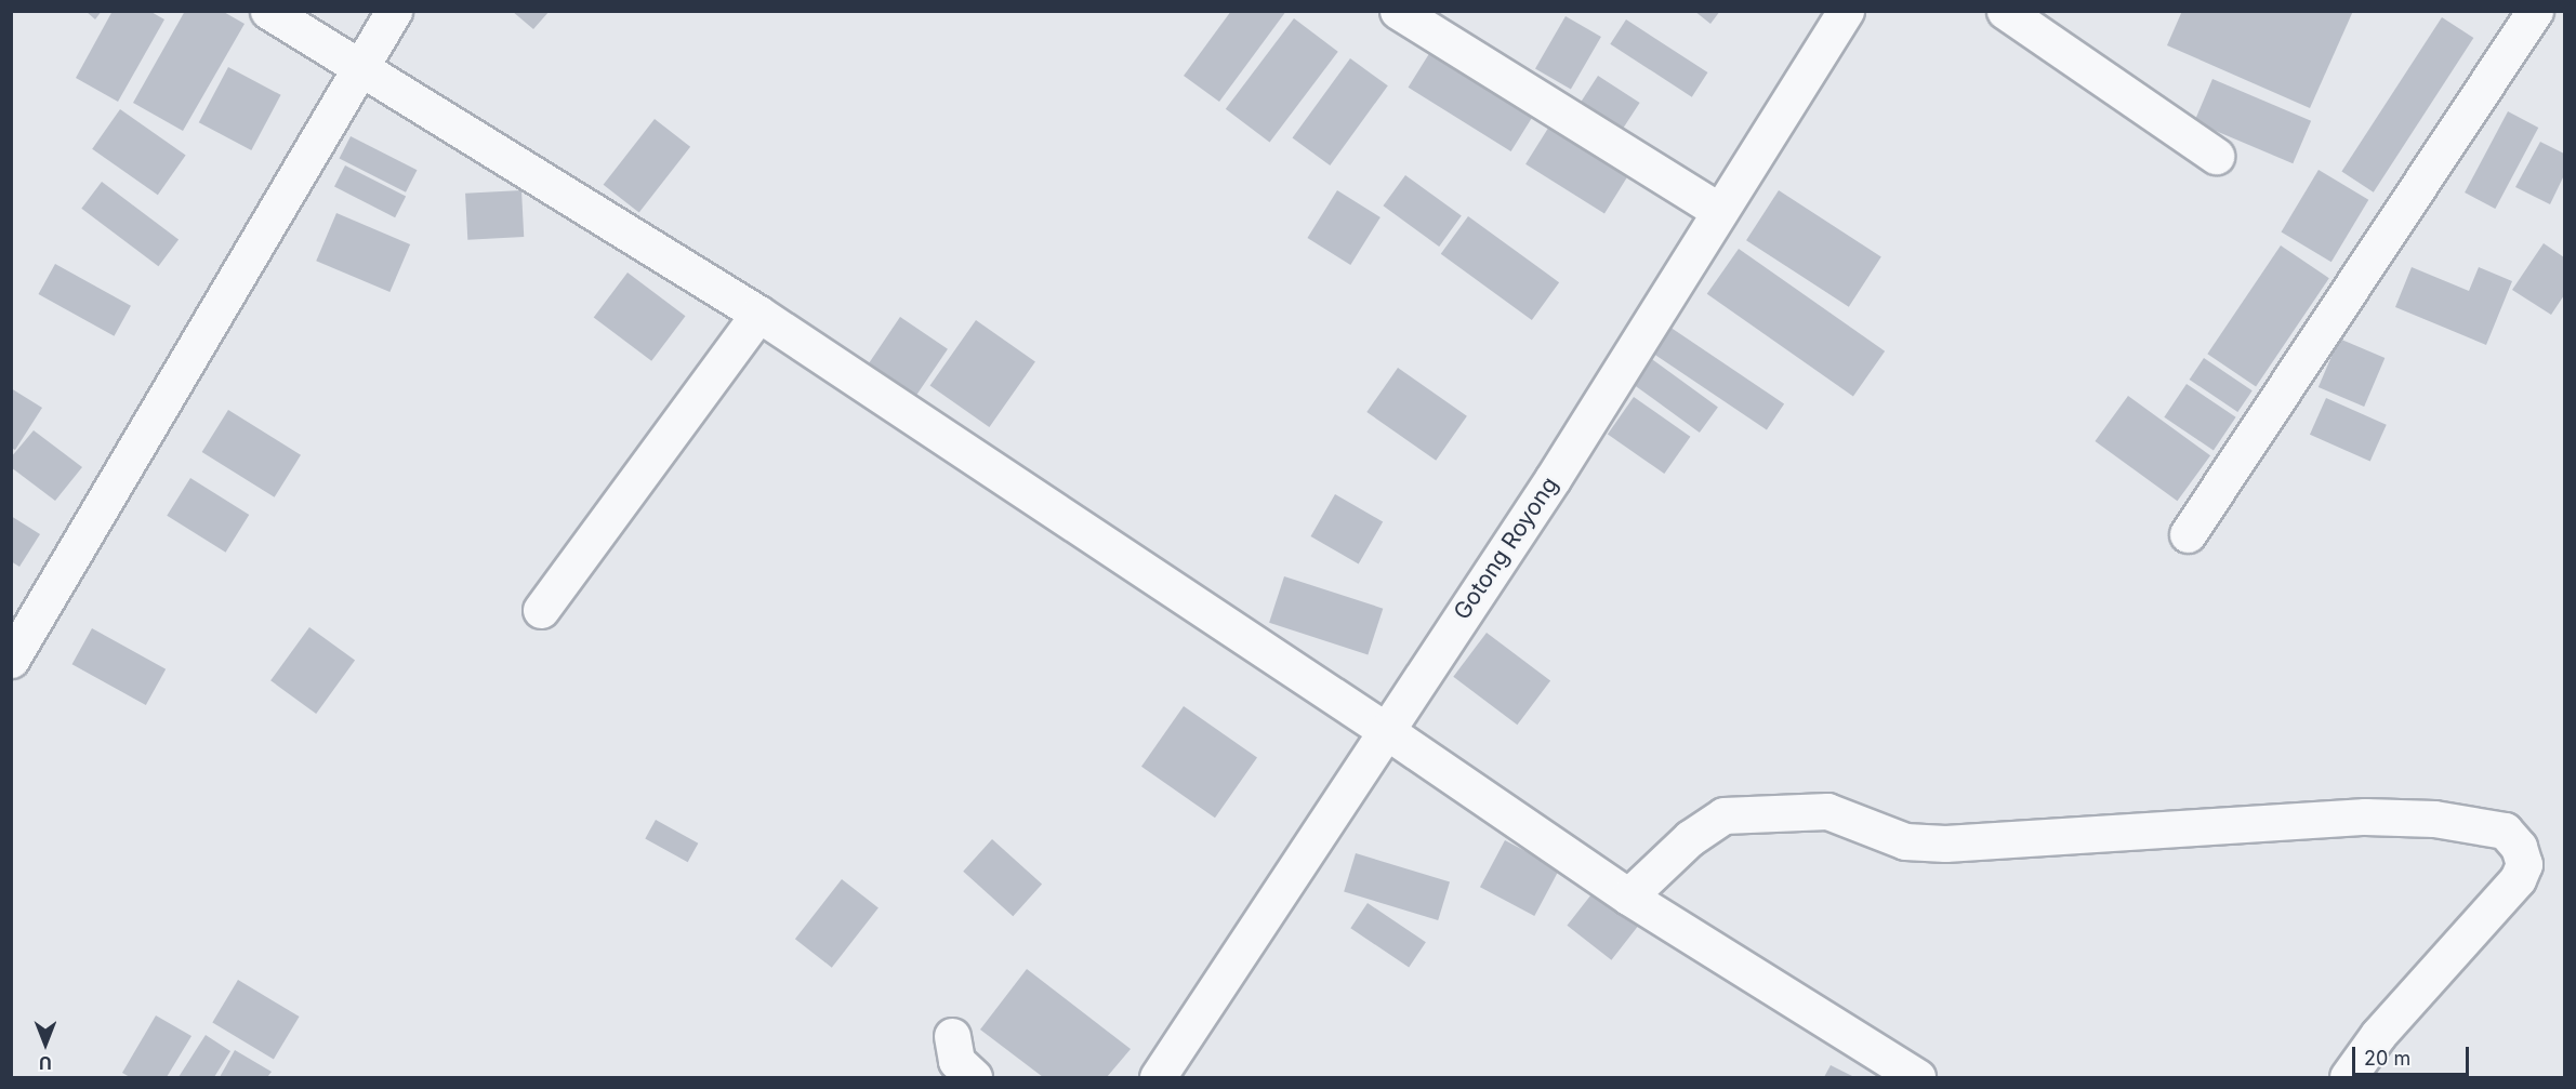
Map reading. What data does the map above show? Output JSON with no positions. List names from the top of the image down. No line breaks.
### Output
{"streets":{"street":["Gotong Royong"]},"scale_bar":"20 m","north":"bottom"}
